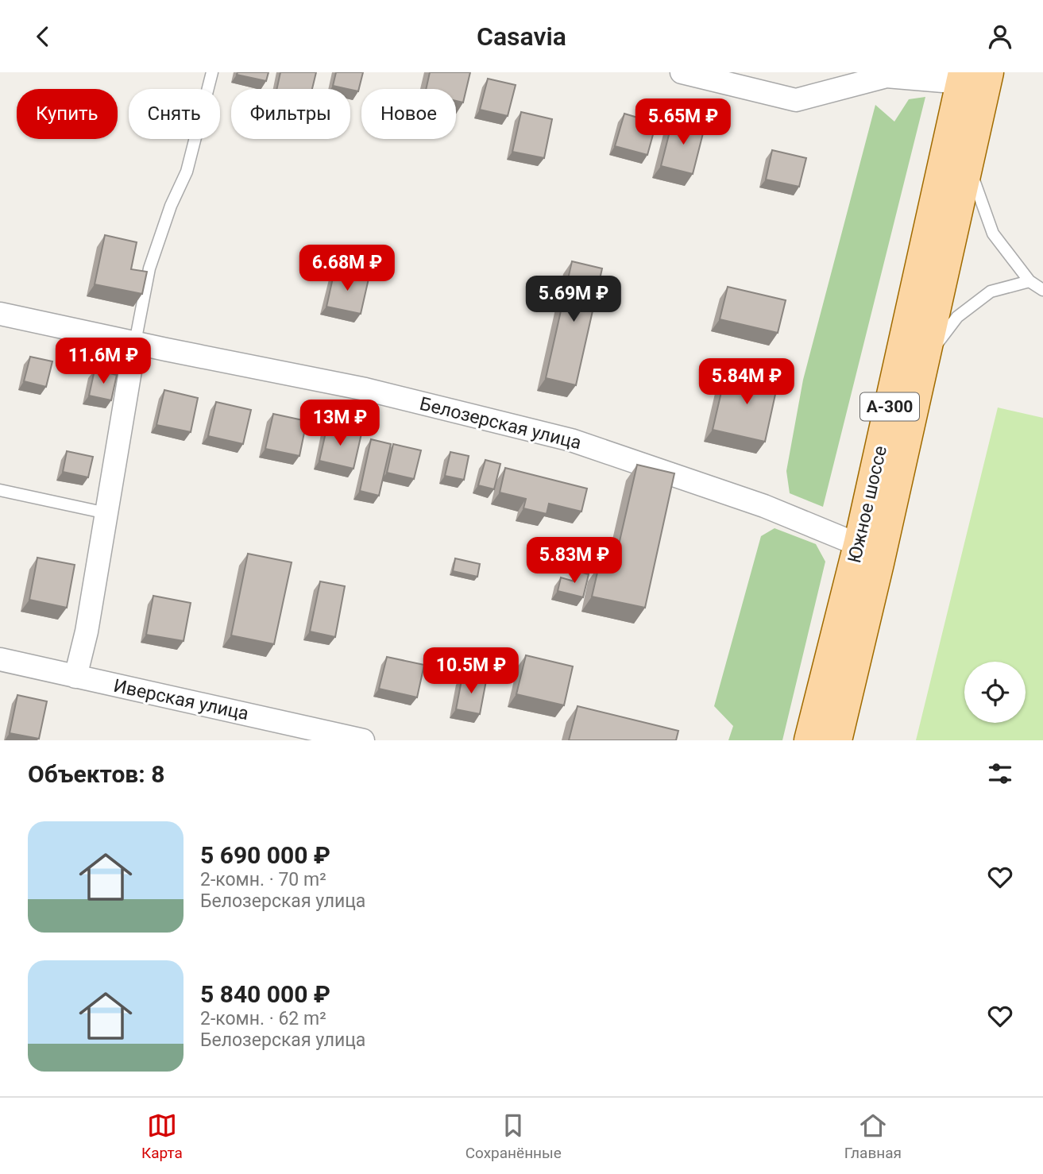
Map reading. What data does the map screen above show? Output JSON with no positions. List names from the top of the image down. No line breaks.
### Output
{"streets":{"main road":["А-300","Южное шоссе"],"street":["Белозерская улица","Иверская улица"]},"crossings":[["Белозерская улица","Южное шоссе"]],"page":{"header":"Casavia","chip":["Купить","Снять","Фильтры","Новое"],"price":["5.65M ₽","6.68M ₽","5.69M ₽","11.6M ₽","5.84M ₽","13M ₽","5.83M ₽","10.5M ₽"],"heading":"Объектов: 8","list":[{"name":"5 690 000 ₽","note":"2-комн. · 70 m² · Белозерская улица"},{"name":"5 840 000 ₽","note":"2-комн. · 62 m² · Белозерская улица"}],"tabs":["Карта","Сохранённые","Главная"]}}
